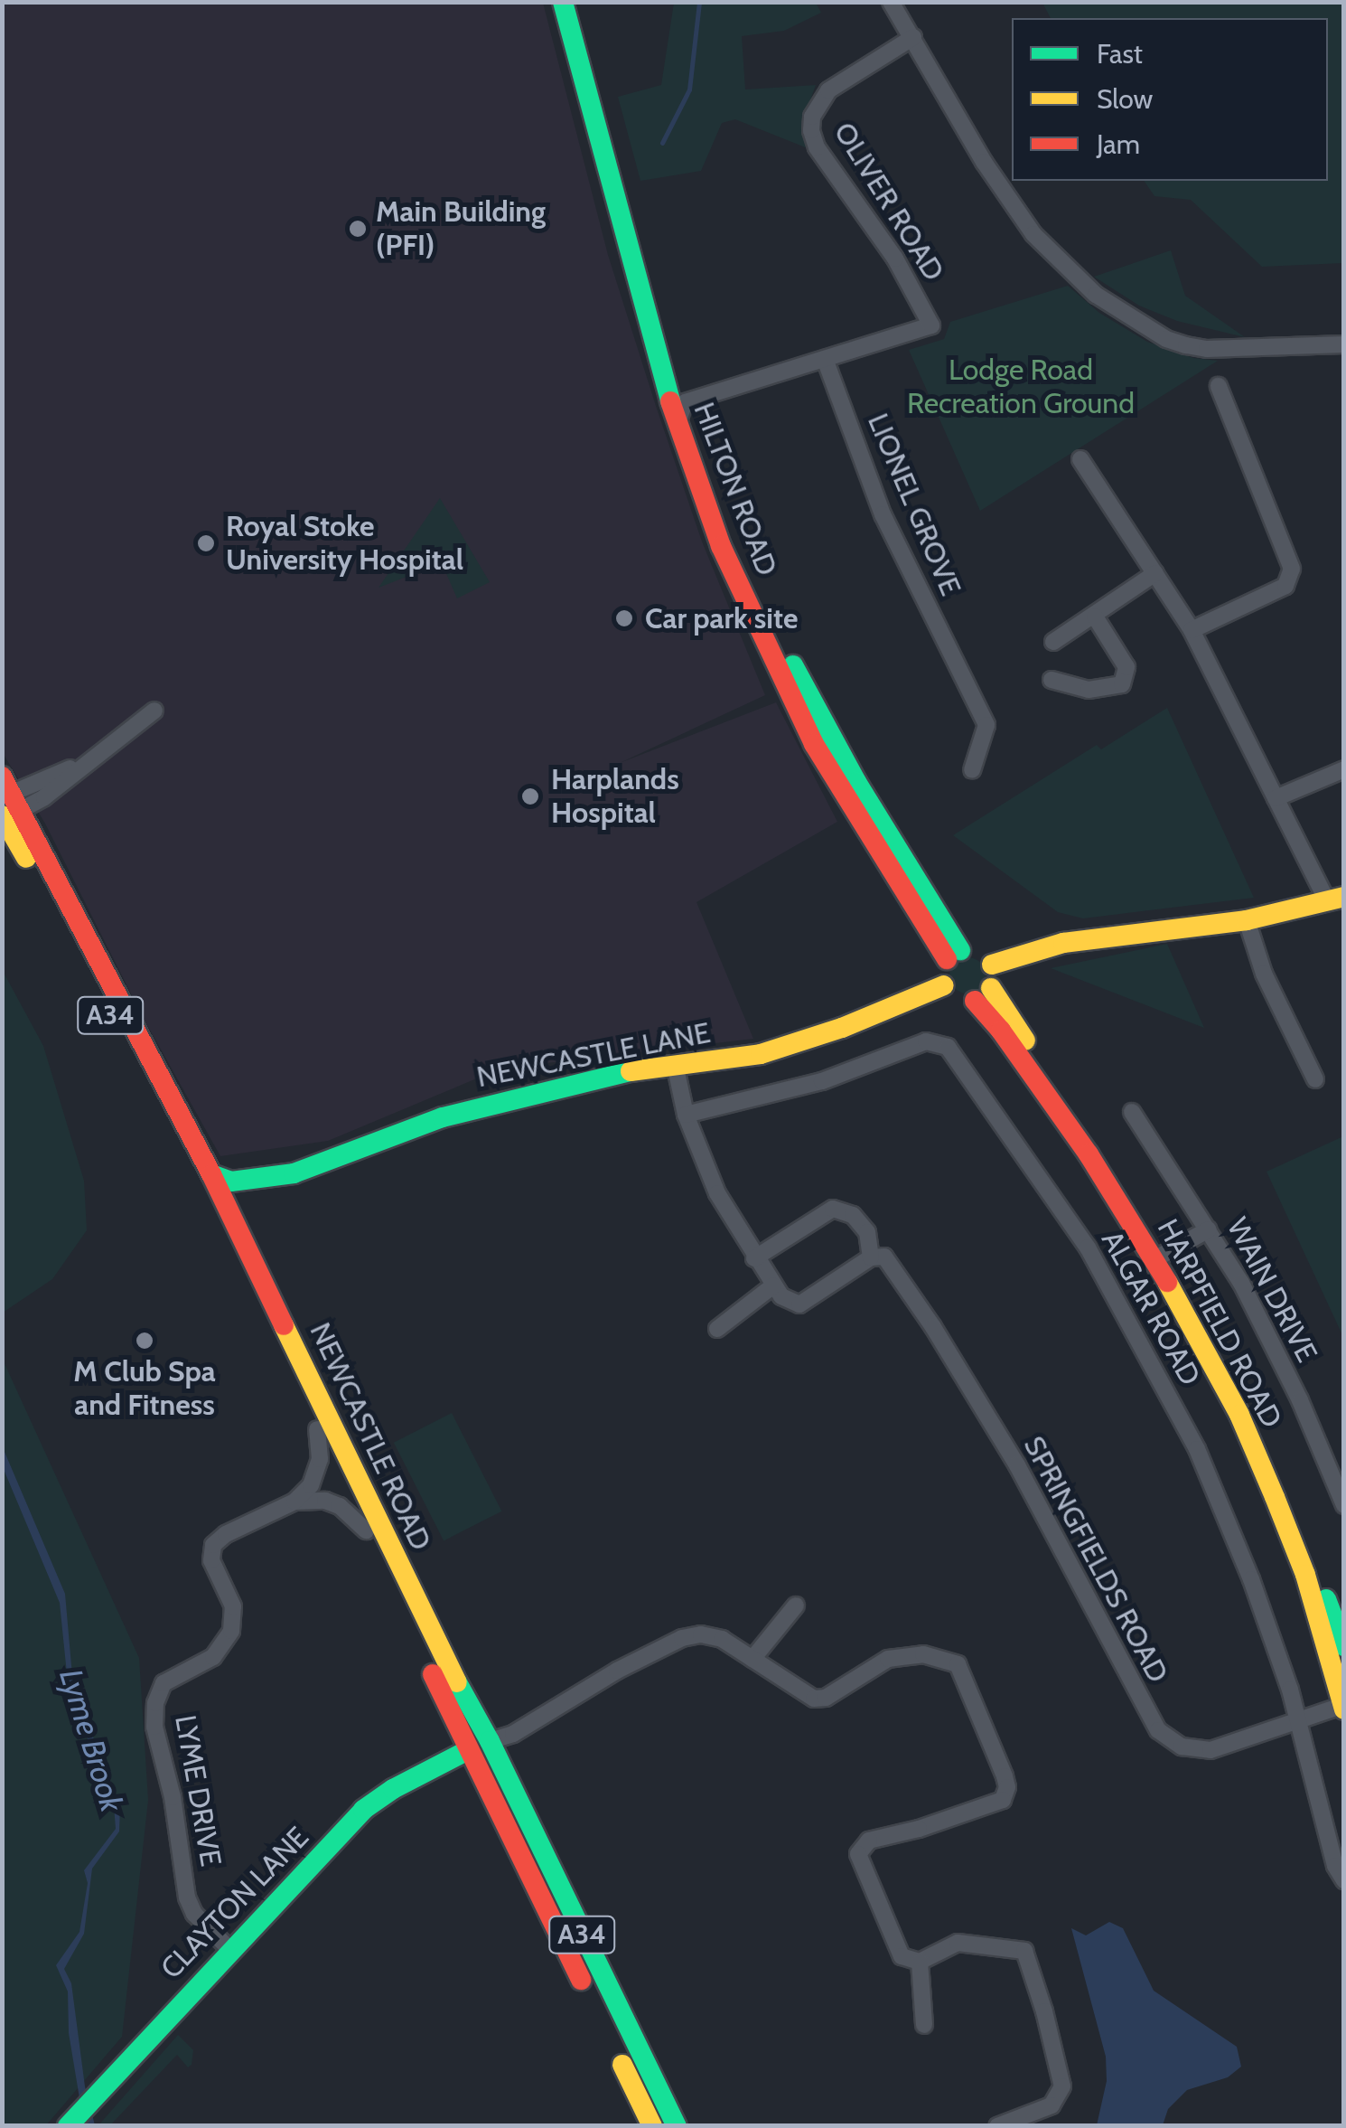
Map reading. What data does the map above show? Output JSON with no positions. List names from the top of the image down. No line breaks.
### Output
{"streets":{"main road":["HILTON ROAD","A34","NEWCASTLE LANE","HARPFIELD ROAD","NEWCASTLE ROAD","CLAYTON LANE"],"street":["OLIVER ROAD","LIONEL GROVE","WAIN DRIVE","ALGAR ROAD","SPRINGFIELDS ROAD","LYME DRIVE"]},"crossings":[["OLIVER ROAD","HILTON ROAD"],["OLIVER ROAD","LIONEL GROVE"],["HILTON ROAD","NEWCASTLE LANE"],["HILTON ROAD","HARPFIELD ROAD"],["NEWCASTLE LANE","HARPFIELD ROAD"],["NEWCASTLE LANE","NEWCASTLE ROAD"],["ALGAR ROAD","SPRINGFIELDS ROAD"],["HARPFIELD ROAD","SPRINGFIELDS ROAD"],["NEWCASTLE ROAD","LYME DRIVE"],["NEWCASTLE ROAD","CLAYTON LANE"],["LYME DRIVE","CLAYTON LANE"]],"water":["Lyme Brook"],"parks":["Lodge Road Recreation Ground"],"places":["Main Building (PFI)","Royal Stoke University Hospital","Car park site","Harplands Hospital","M Club Spa and Fitness"],"legend":["Fast","Slow","Jam"]}
